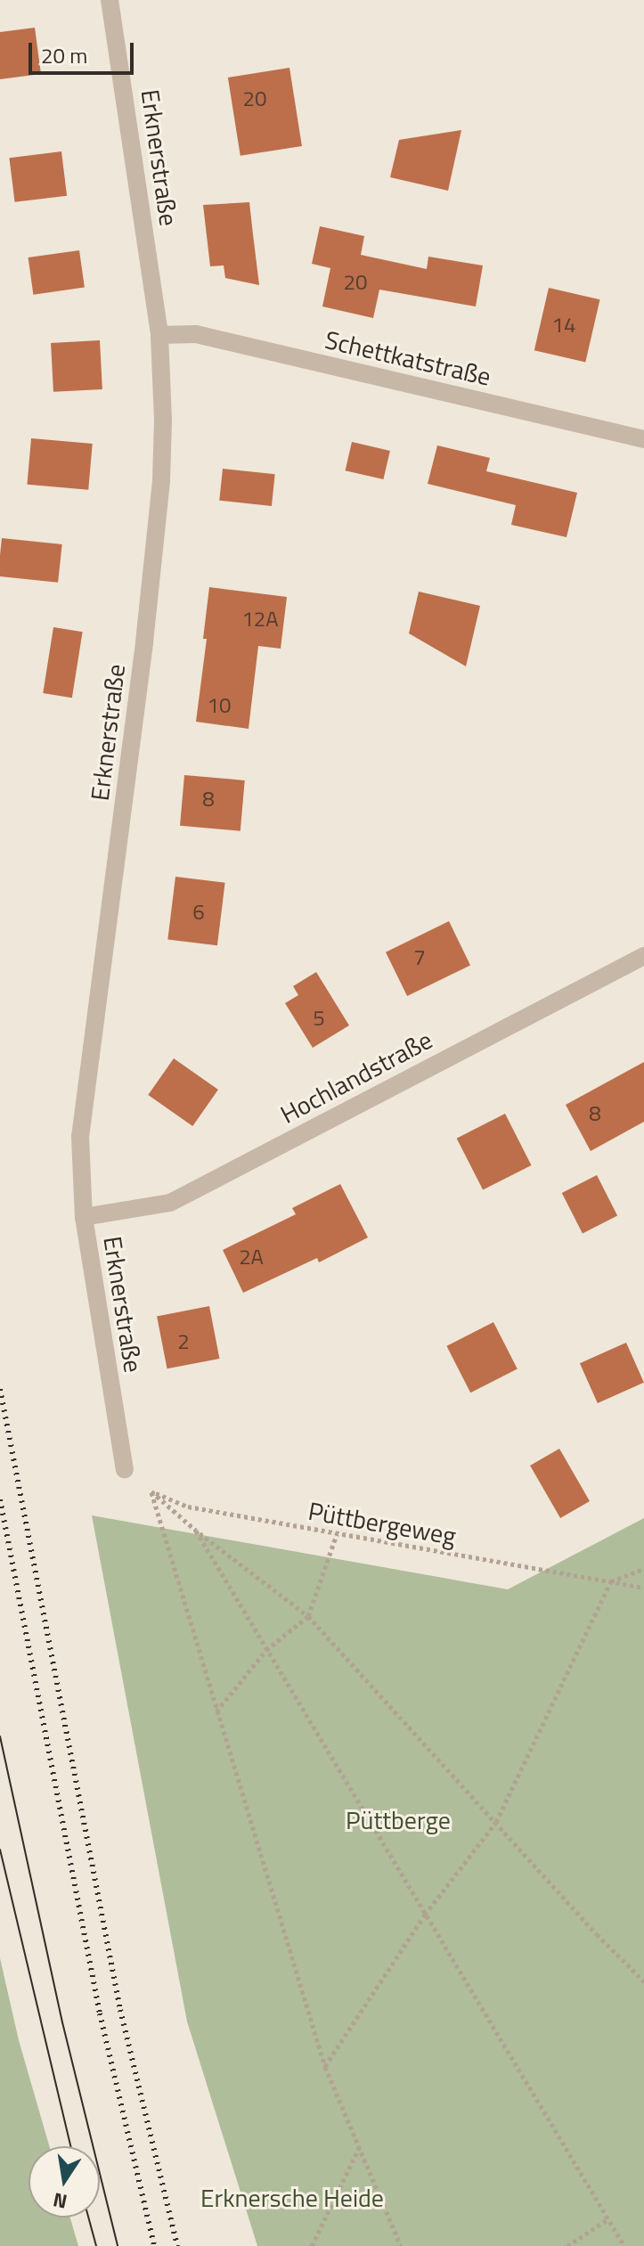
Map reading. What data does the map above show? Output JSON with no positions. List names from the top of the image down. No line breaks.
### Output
{"streets":{"street":["Erknerstraße","Schettkatstraße","Hochlandstraße"],"path":["Püttbergeweg"]},"crossings":[["Erknerstraße","Schettkatstraße"],["Erknerstraße","Hochlandstraße"],["Erknerstraße","Püttbergeweg"]],"parks":["Püttberge","Erknersche Heide"],"house_numbers":["20","20","14","12A","10","8","6","7","5","8","2A","2"],"scale_bar":"20 m","north":"bottom"}
